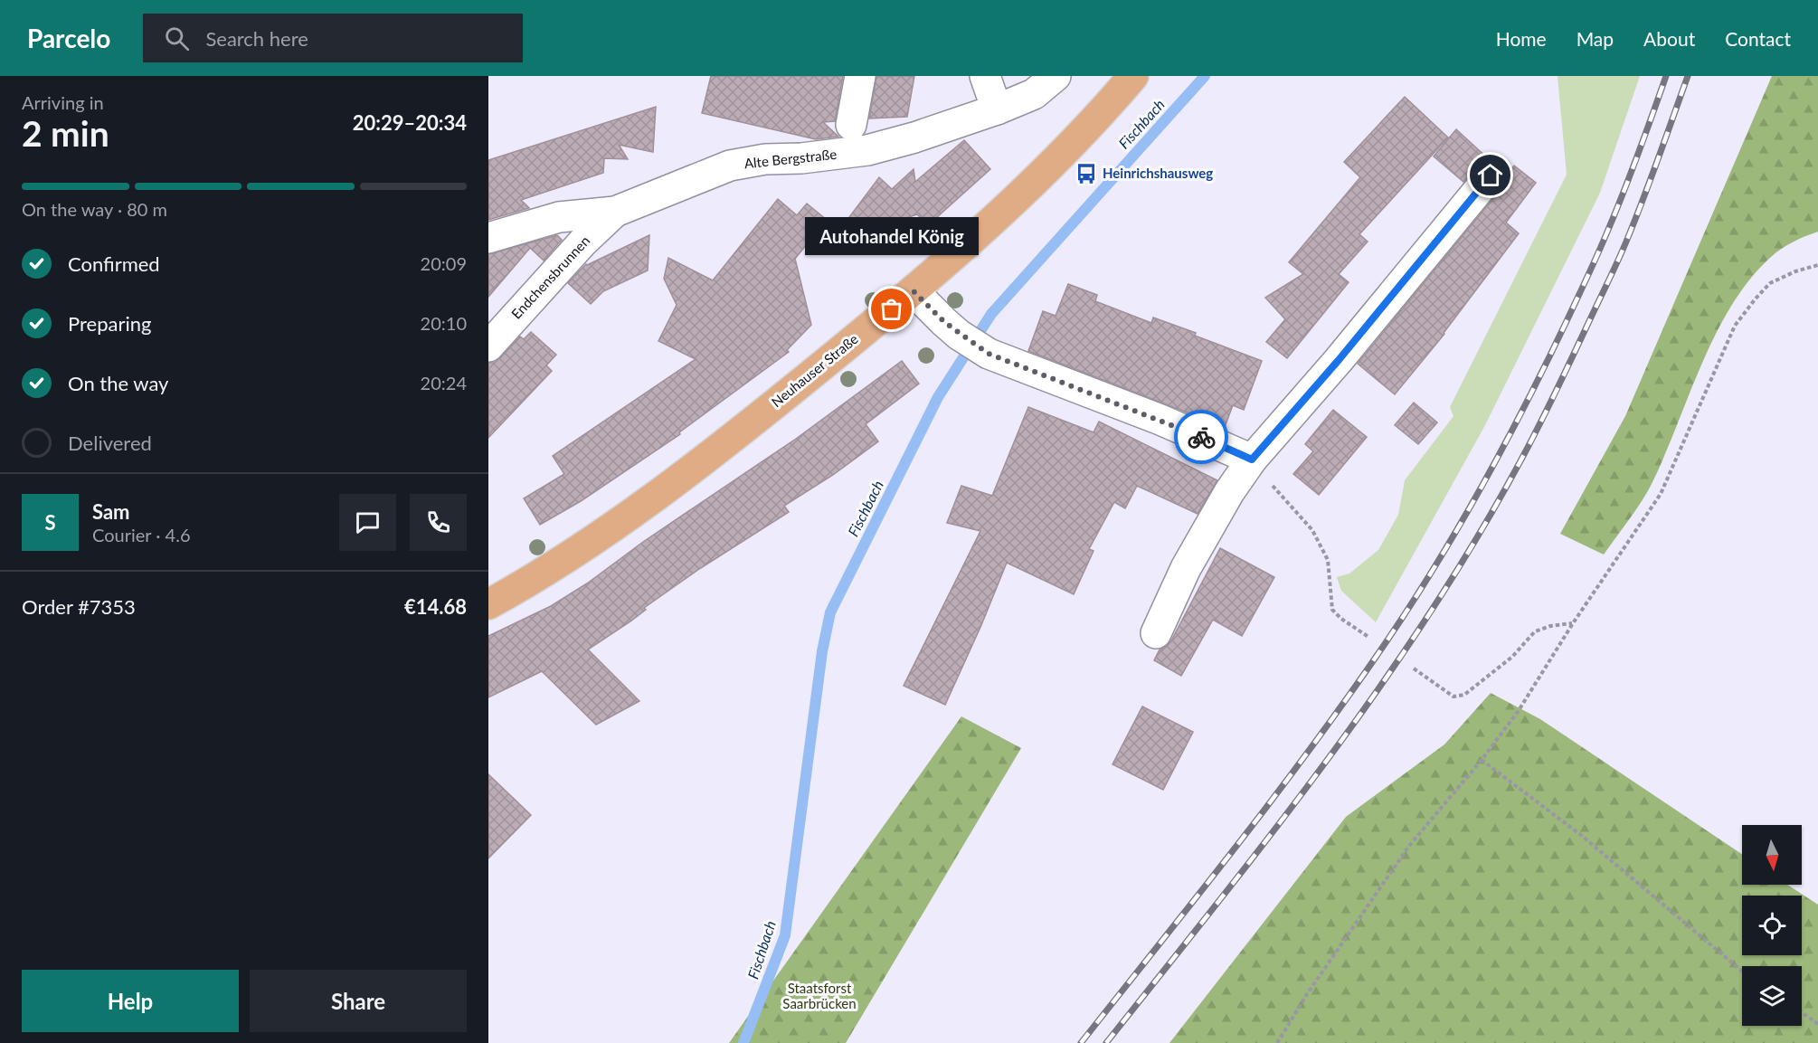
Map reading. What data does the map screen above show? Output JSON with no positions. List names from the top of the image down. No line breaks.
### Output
{"streets":{"main road":["Neuhauser Straße"],"street":["Alte Bergstraße","Endchensbrunnen"]},"crossings":[["Alte Bergstraße","Endchensbrunnen"]],"water":["Fischbach"],"parks":["Staatsforst Saarbrücken"],"places":{"bus stop":["Heinrichshausweg"],"other":["Autohandel König"]},"north":"bottom","page":{"header":"Parcelo","search":"Search here","nav":["Home","Map","About","Contact"],"heading":["2 min","Arriving in","20:29–20:34"],"panel":["Sam","Courier · 4.6","Order #7353","€14.68"],"bar":"On the way · 80 m","bubble":"Autohandel König","list":[["Confirmed","20:09"],["Preparing","20:10"],["On the way","20:24"],"Delivered"],"round":"S","buttons":["Help","Share"]}}
